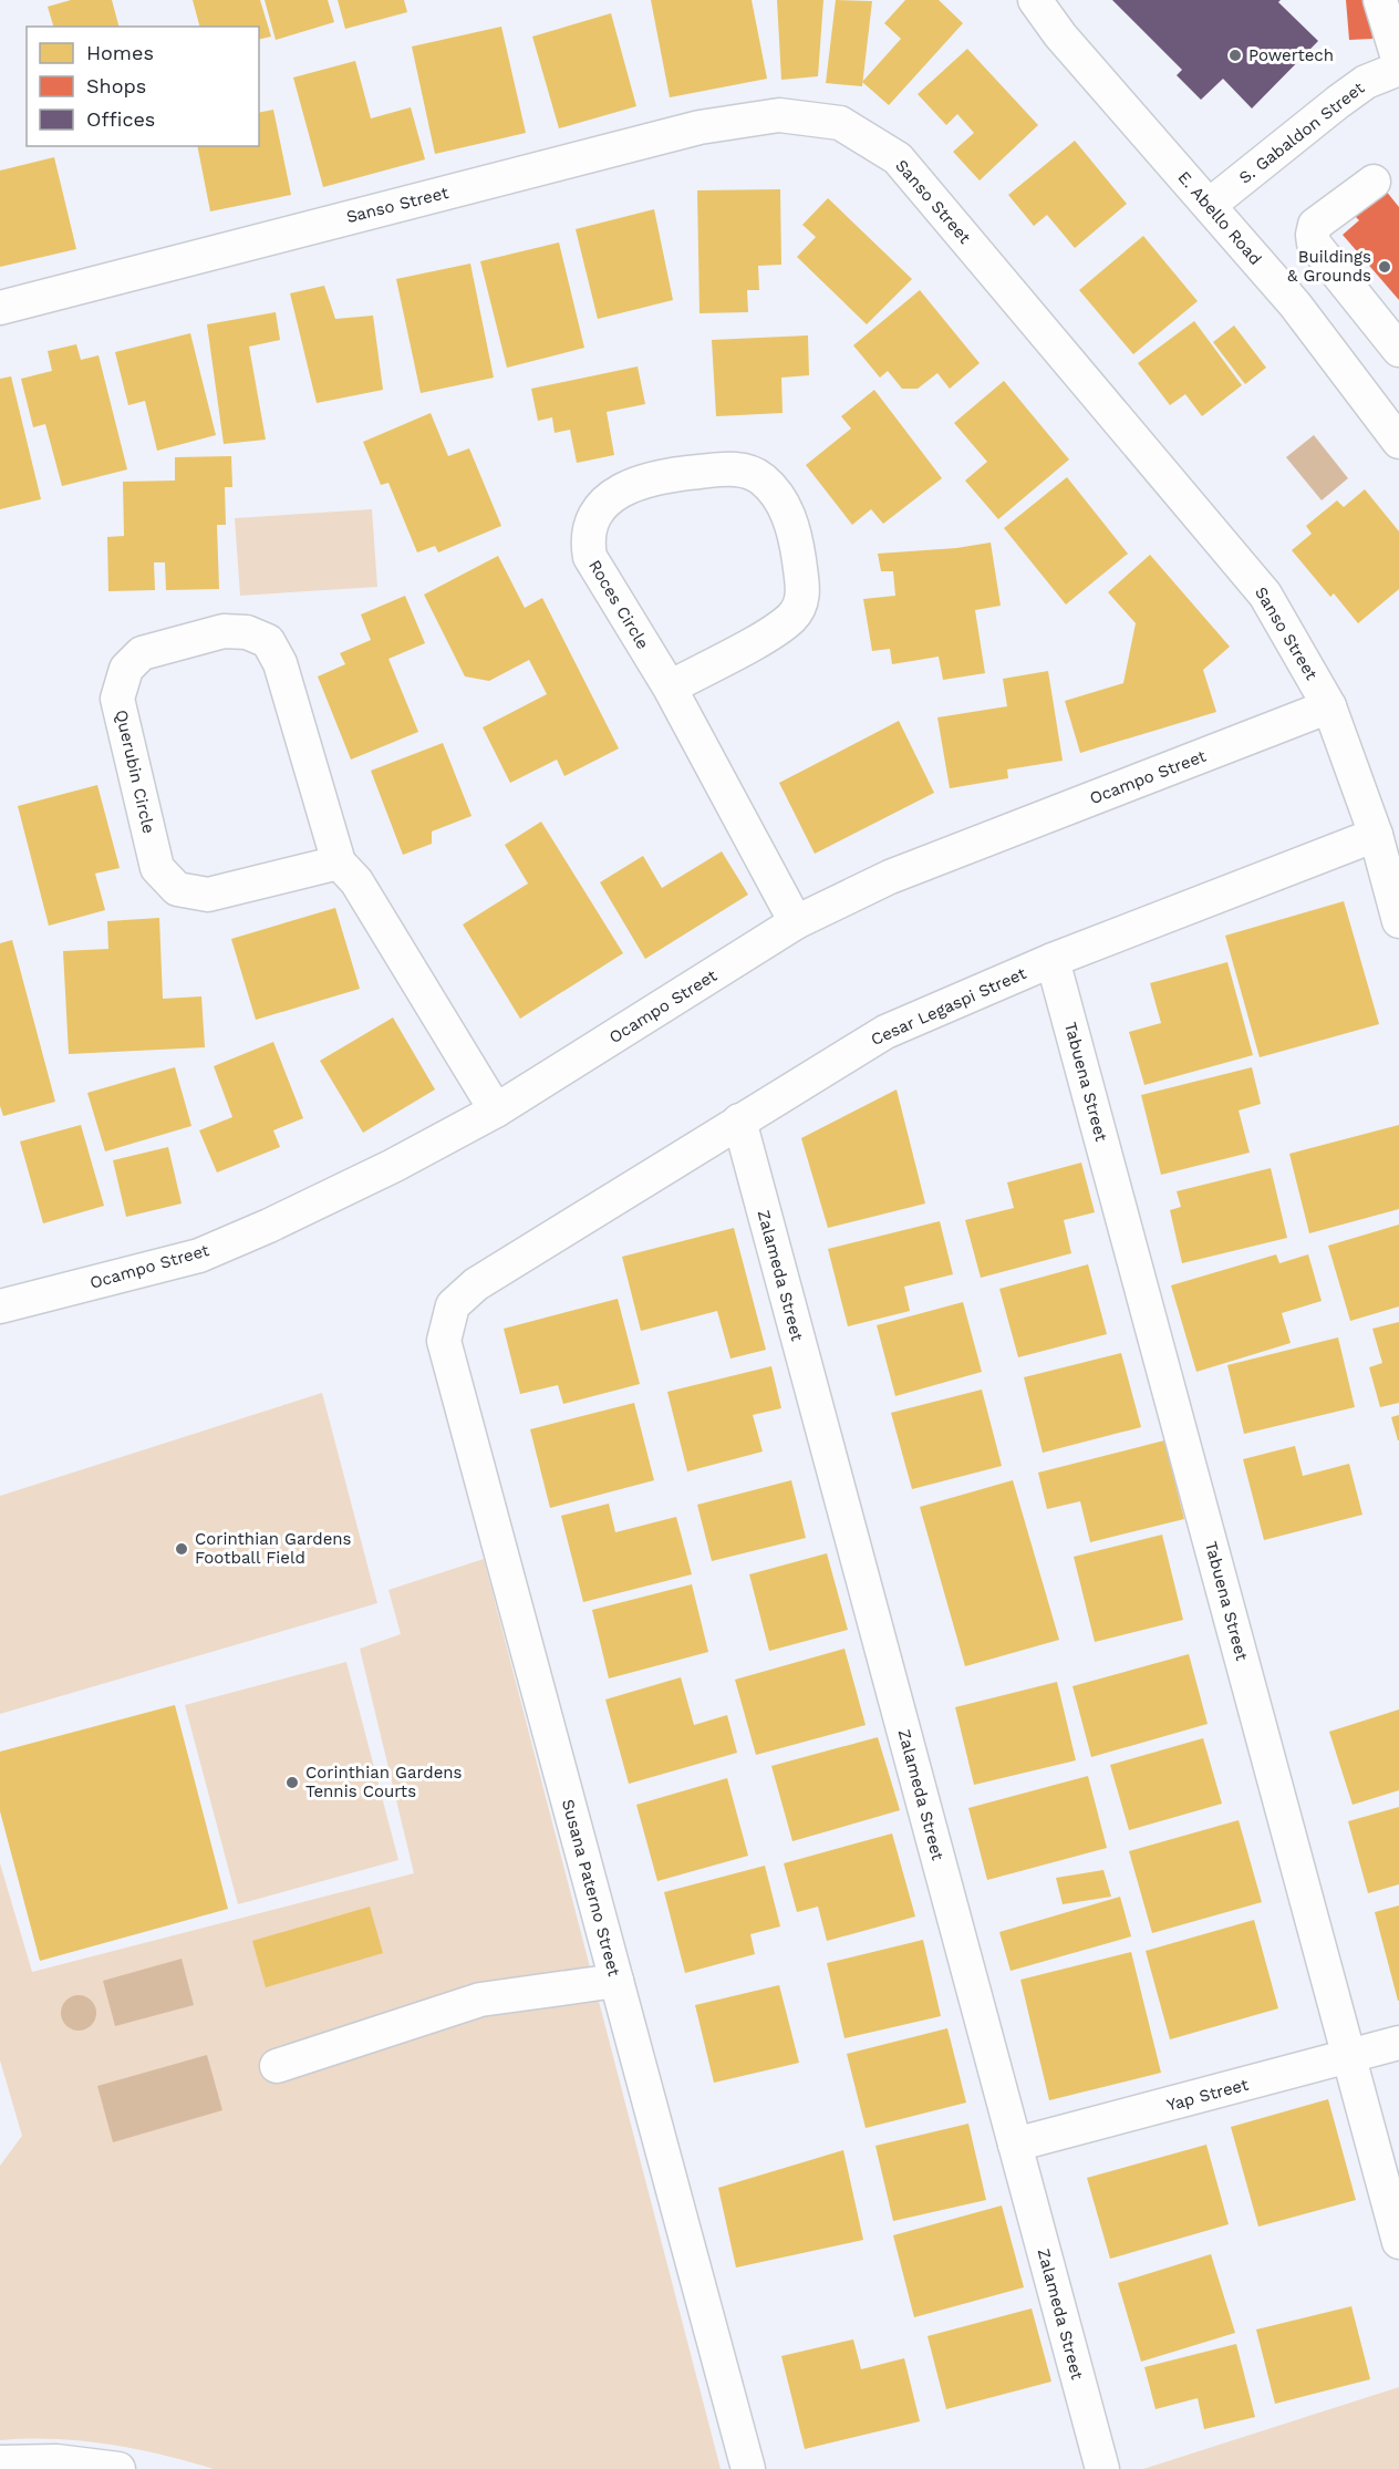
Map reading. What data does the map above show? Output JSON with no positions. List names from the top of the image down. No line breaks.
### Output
{"streets":{"street":["S. Gabaldon Street","Sanso Street","E. Abello Road","Roces Circle","Querubin Circle","Ocampo Street","Cesar Legaspi Street","Tabuena Street","Zalameda Street","Susana Paterno Street","Yap Street"]},"crossings":[["S. Gabaldon Street","E. Abello Road"],["Sanso Street","Ocampo Street"],["Sanso Street","Cesar Legaspi Street"],["Roces Circle","Ocampo Street"],["Querubin Circle","Ocampo Street"],["Cesar Legaspi Street","Tabuena Street"],["Cesar Legaspi Street","Zalameda Street"],["Cesar Legaspi Street","Susana Paterno Street"],["Tabuena Street","Yap Street"],["Zalameda Street","Yap Street"]],"places":["Powertech","Buildings & Grounds","Corinthian Gardens Football Field","Corinthian Gardens Tennis Courts"],"legend":["Homes","Shops","Offices"]}
